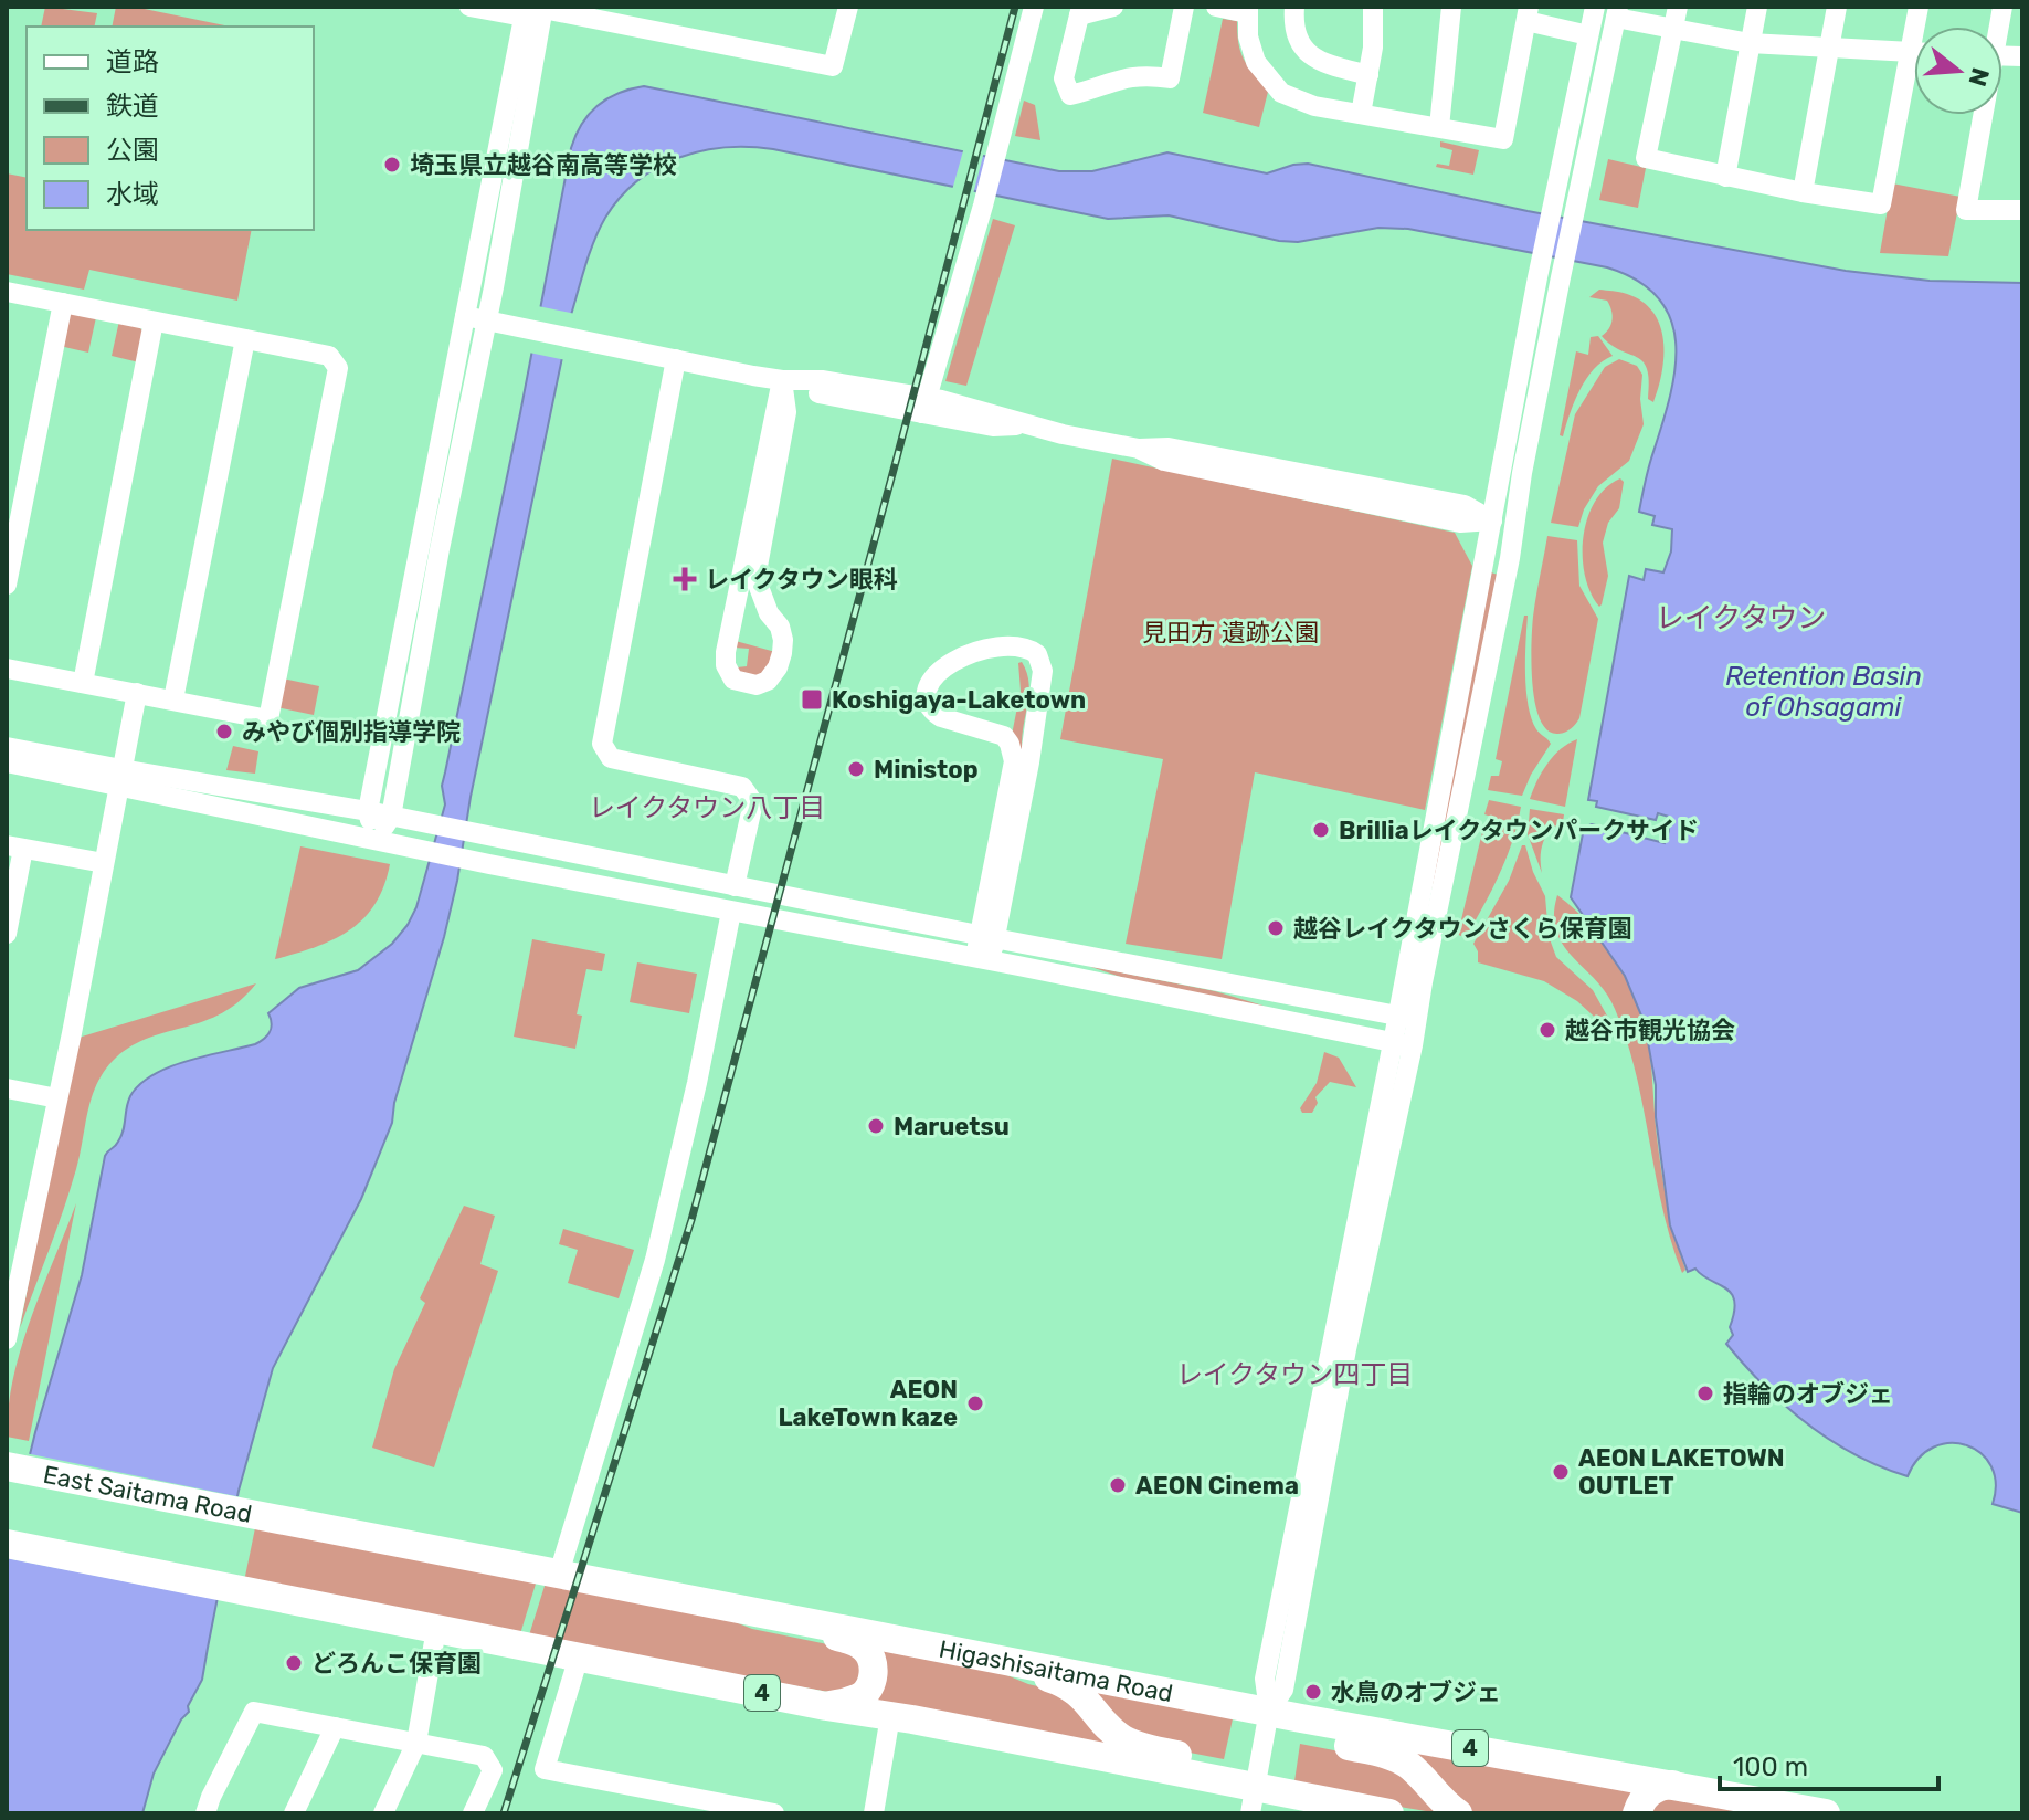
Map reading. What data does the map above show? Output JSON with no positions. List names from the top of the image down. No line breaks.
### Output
{"streets":{"highway":["East Saitama Road","Higashisaitama Road","4"]},"crossings":[["East Saitama Road","Higashisaitama Road"],["Higashisaitama Road","4"]],"districts":["レイクタウン","レイクタウン八丁目","レイクタウン四丁目"],"water":["Retention Basin of Ohsagami"],"parks":["見田方 遺跡公園"],"places":{"other":["埼玉県立越谷南高等学校","みやび個別指導学院","Ministop","Brilliaレイクタウンパークサイド","越谷レイクタウンさくら保育園","越谷市観光協会","Maruetsu","指輪のオブジェ","AEON LakeTown kaze","AEON LAKETOWN OUTLET","AEON Cinema","どろんこ保育園","水鳥のオブジェ"],"health":["レイクタウン眼科"],"transit":["Koshigaya-Laketown"]},"legend":["道路","鉄道","公園","水域"],"scale_bar":"100 m","north":"right"}
